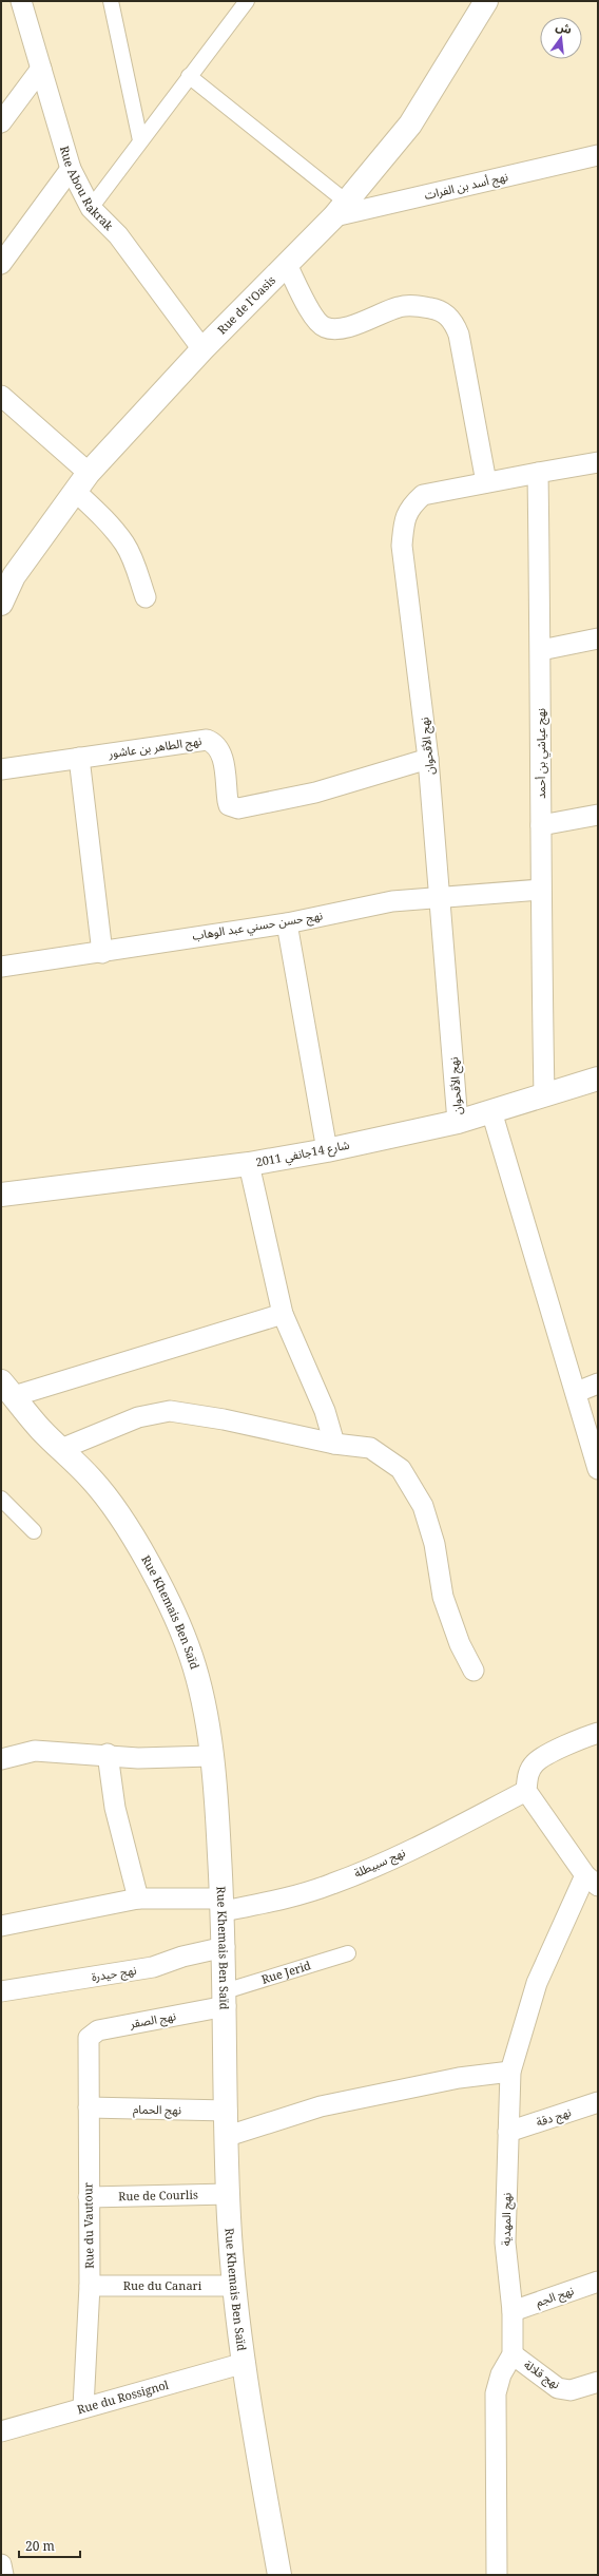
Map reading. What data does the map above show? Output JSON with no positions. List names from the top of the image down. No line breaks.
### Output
{"streets":{"street":["نهج أسد بن الفرات","Rue Abou Rakrak","Rue de l'Oasis","نهج الأقحوان","نهج الطاهر بن عاشور","نهج عياشي بن أحمد","نهج حسن حسني عبد الوهاب","شارع 14جانفي 2011","Rue Khemais Ben Saïd","نهج سبيطلة","Rue Jerid","نهج حيدرة","نهج الصقر","نهج الحمام","نهج دقة","Rue de Courlis","نهج المهدية","Rue du Vautour","Rue du Canari","نهج الجم","نهج قلالة","Rue du Rossignol"]},"crossings":[["نهج أسد بن الفرات","Rue de l'Oasis"],["Rue Abou Rakrak","Rue de l'Oasis"],["نهج الأقحوان","نهج الطاهر بن عاشور"],["نهج الأقحوان","نهج عياشي بن أحمد"],["نهج الأقحوان","نهج حسن حسني عبد الوهاب"],["نهج الأقحوان","شارع 14جانفي 2011"],["نهج عياشي بن أحمد","نهج حسن حسني عبد الوهاب"],["نهج عياشي بن أحمد","شارع 14جانفي 2011"],["Rue Khemais Ben Saïd","نهج سبيطلة"],["Rue Khemais Ben Saïd","Rue Jerid"],["Rue Khemais Ben Saïd","نهج حيدرة"],["Rue Khemais Ben Saïd","نهج الصقر"],["Rue Khemais Ben Saïd","نهج الحمام"],["Rue Khemais Ben Saïd","Rue de Courlis"],["Rue Khemais Ben Saïd","Rue du Canari"],["Rue Khemais Ben Saïd","Rue du Rossignol"],["Rue Jerid","نهج الصقر"],["نهج الصقر","Rue du Vautour"],["نهج الحمام","Rue du Vautour"],["نهج دقة","نهج المهدية"],["Rue de Courlis","Rue du Vautour"],["نهج المهدية","نهج الجم"],["نهج المهدية","نهج قلالة"],["Rue du Vautour","Rue du Canari"],["Rue du Vautour","Rue du Rossignol"]],"scale_bar":"20 m","north":"top"}
